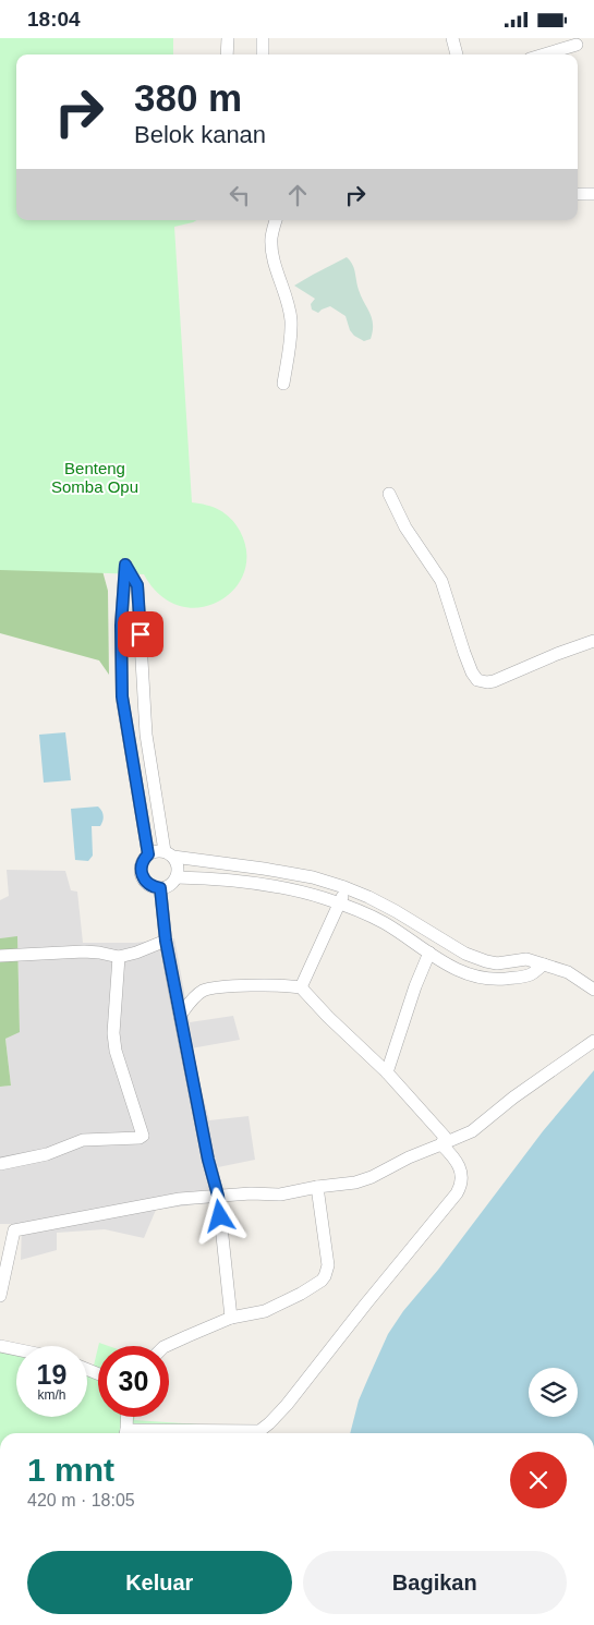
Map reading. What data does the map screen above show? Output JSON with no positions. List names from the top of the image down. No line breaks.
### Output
{"parks":["Benteng Somba Opu"],"page":{"status":"18:04","turn":["380 m","Belok kanan"],"speed":"19 km/h","limit":"30","heading":["1 mnt","420 m · 18:05"],"buttons":["Keluar","Bagikan"]}}
